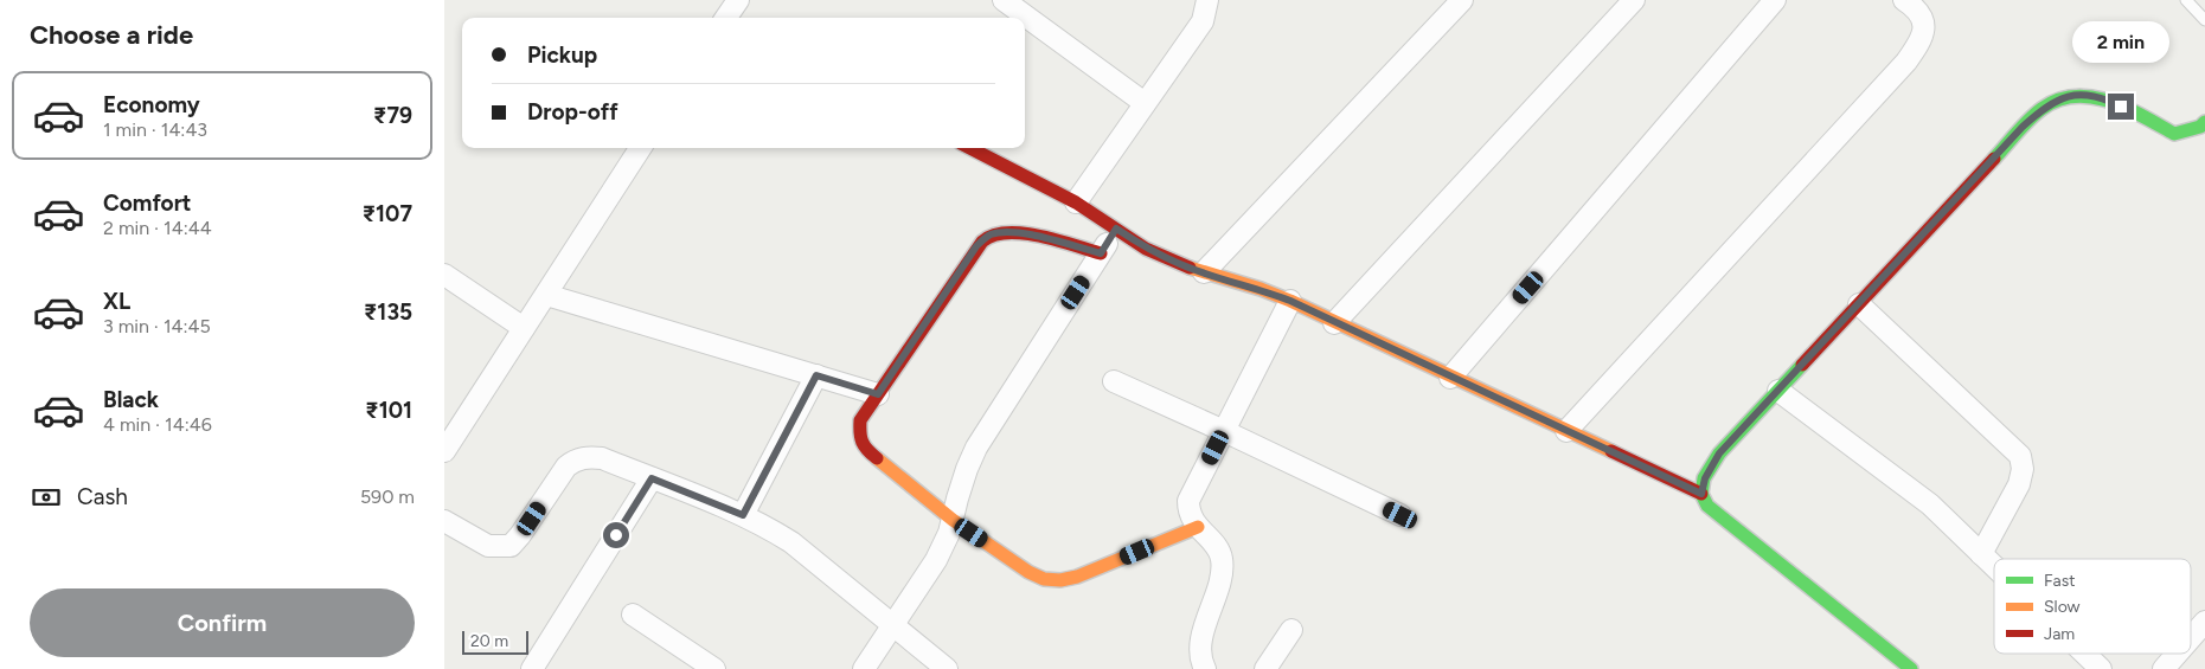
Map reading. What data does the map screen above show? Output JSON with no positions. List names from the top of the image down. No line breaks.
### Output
{"legend":["Fast","Slow","Jam"],"scale_bar":"20 m","page":{"heading":"Choose a ride","banner":["Pickup","Drop-off"],"bubble":"2 min","list":[{"name":"Economy","note":"1 min · 14:43","value":"₹79"},{"name":"Comfort","note":"2 min · 14:44","value":"₹107"},{"name":"XL","note":"3 min · 14:45","value":"₹135"},{"name":"Black","note":"4 min · 14:46","value":"₹101"}],"pay":["Cash","590 m"],"buttons":"Confirm","scale":"20 m"}}
